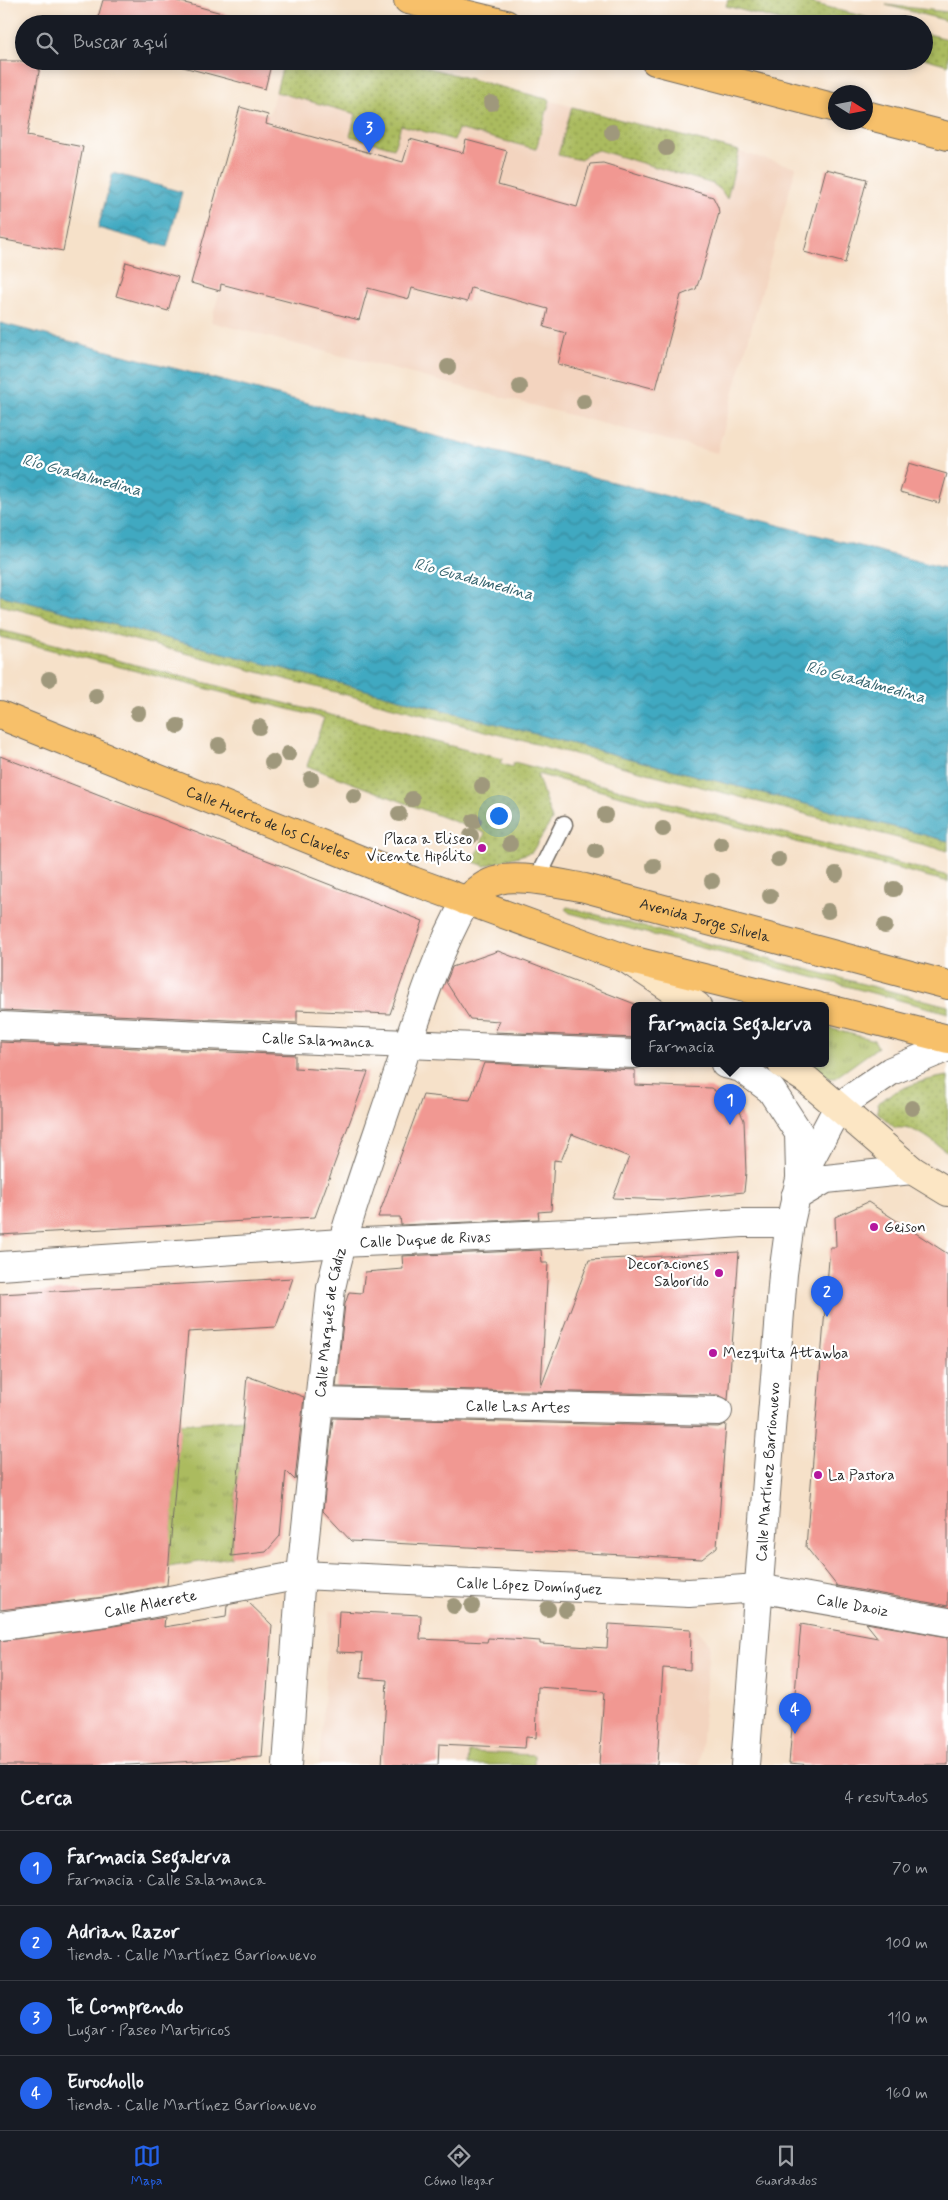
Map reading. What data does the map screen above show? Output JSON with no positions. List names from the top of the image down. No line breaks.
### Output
{"streets":{"main road":["Calle Huerto de los Claveles","Avenida Jorge Silvela"],"street":["Calle Salamanca","Calle Duque de Rivas","Calle Marqués de Cádiz","Calle Las Artes","Calle Martínez Barrionuevo","Calle López Domínguez","Calle Alderete","Calle Daoiz"]},"crossings":[["Calle Huerto de los Claveles","Avenida Jorge Silvela"],["Calle Huerto de los Claveles","Calle Marqués de Cádiz"],["Avenida Jorge Silvela","Calle Marqués de Cádiz"],["Calle Salamanca","Calle Marqués de Cádiz"],["Calle Duque de Rivas","Calle Marqués de Cádiz"],["Calle Duque de Rivas","Calle Martínez Barrionuevo"],["Calle Marqués de Cádiz","Calle Las Artes"],["Calle Marqués de Cádiz","Calle López Domínguez"],["Calle Marqués de Cádiz","Calle Alderete"],["Calle Martínez Barrionuevo","Calle López Domínguez"],["Calle Martínez Barrionuevo","Calle Daoiz"],["Calle López Domínguez","Calle Alderete"],["Calle López Domínguez","Calle Daoiz"]],"water":["Río Guadalmedina"],"places":["Placa a Eliseo Vicente Hipólito","Geison","Decoraciones Saborido","Mezquita Attawba","La Pastora"],"north":"right","page":{"search":"Buscar aquí","pins":["3","1","2","4"],"popup":["Farmacia Segalerva","Farmacia"],"heading":["Cerca","4 resultados"],"list":[{"mark":"1","name":"Farmacia Segalerva","note":"Farmacia · Calle Salamanca","value":"70 m"},{"mark":"2","name":"Adrian Razor","note":"Tienda · Calle Martínez Barrionuevo","value":"100 m"},{"mark":"3","name":"Te Comprendo","note":"Lugar · Paseo Martiricos","value":"110 m"},{"mark":"4","name":"Eurochollo","note":"Tienda · Calle Martínez Barrionuevo","value":"160 m"}],"nav":["Mapa","Cómo llegar","Guardados"]}}
